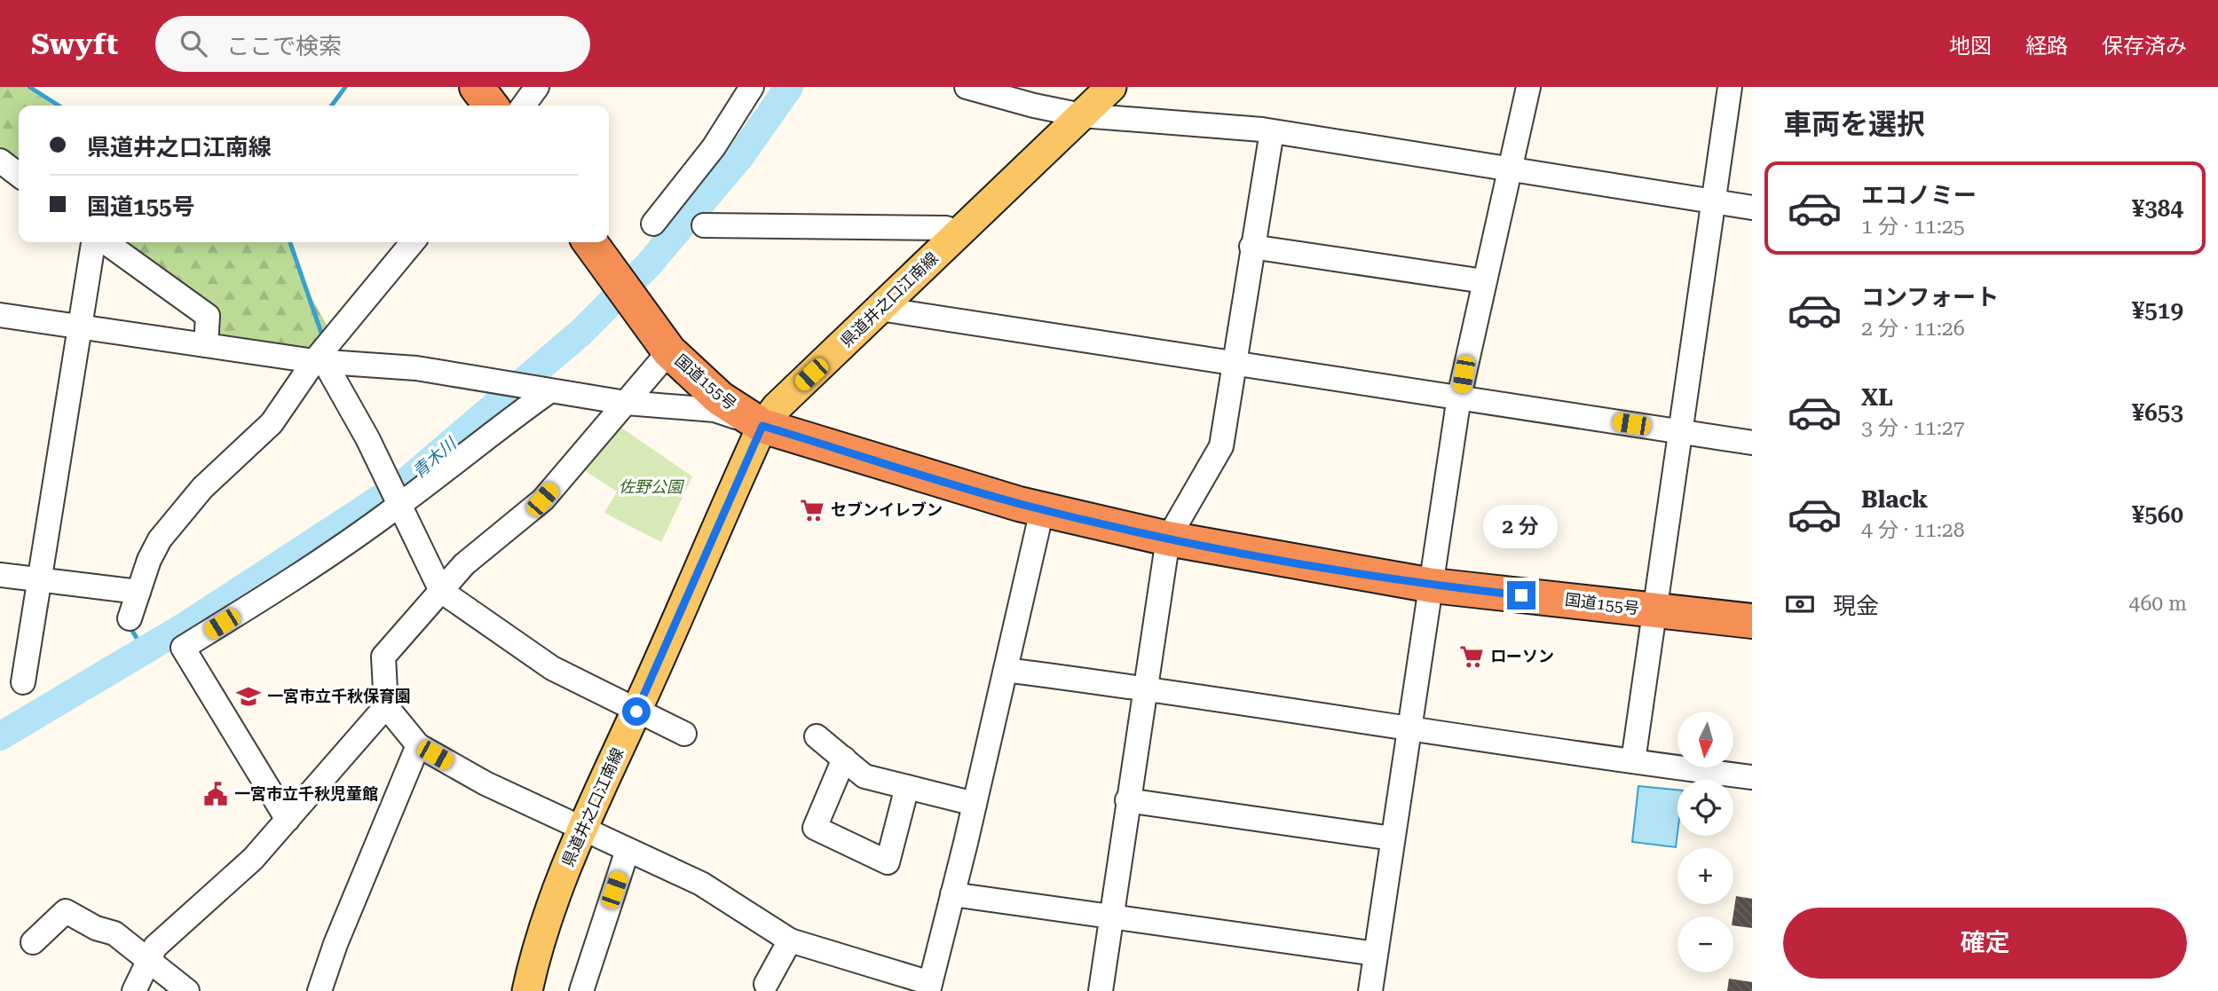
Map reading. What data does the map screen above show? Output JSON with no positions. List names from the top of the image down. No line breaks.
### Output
{"streets":{"highway":["国道155号"],"main road":["県道井之口江南線"]},"crossings":[["県道井之口江南線","国道155号"]],"water":["青木川"],"parks":["佐野公園"],"places":{"supermarket":["セブンイレブン","ローソン"],"school or university":["一宮市立千秋保育園"],"public building":["一宮市立千秋児童館"]},"north":"bottom","page":{"header":"Swyft","search":"ここで検索","nav":["地図","経路","保存済み"],"heading":"車両を選択","banner":["県道井之口江南線","国道155号"],"list":[{"name":"エコノミー","note":"1 分 · 11:25","value":"¥384"},{"name":"コンフォート","note":"2 分 · 11:26","value":"¥519"},{"name":"XL","note":"3 分 · 11:27","value":"¥653"},{"name":"Black","note":"4 分 · 11:28","value":"¥560"}],"bubble":"2 分","pay":["現金","460 m"],"map_buttons":["+","−"],"buttons":"確定"}}
